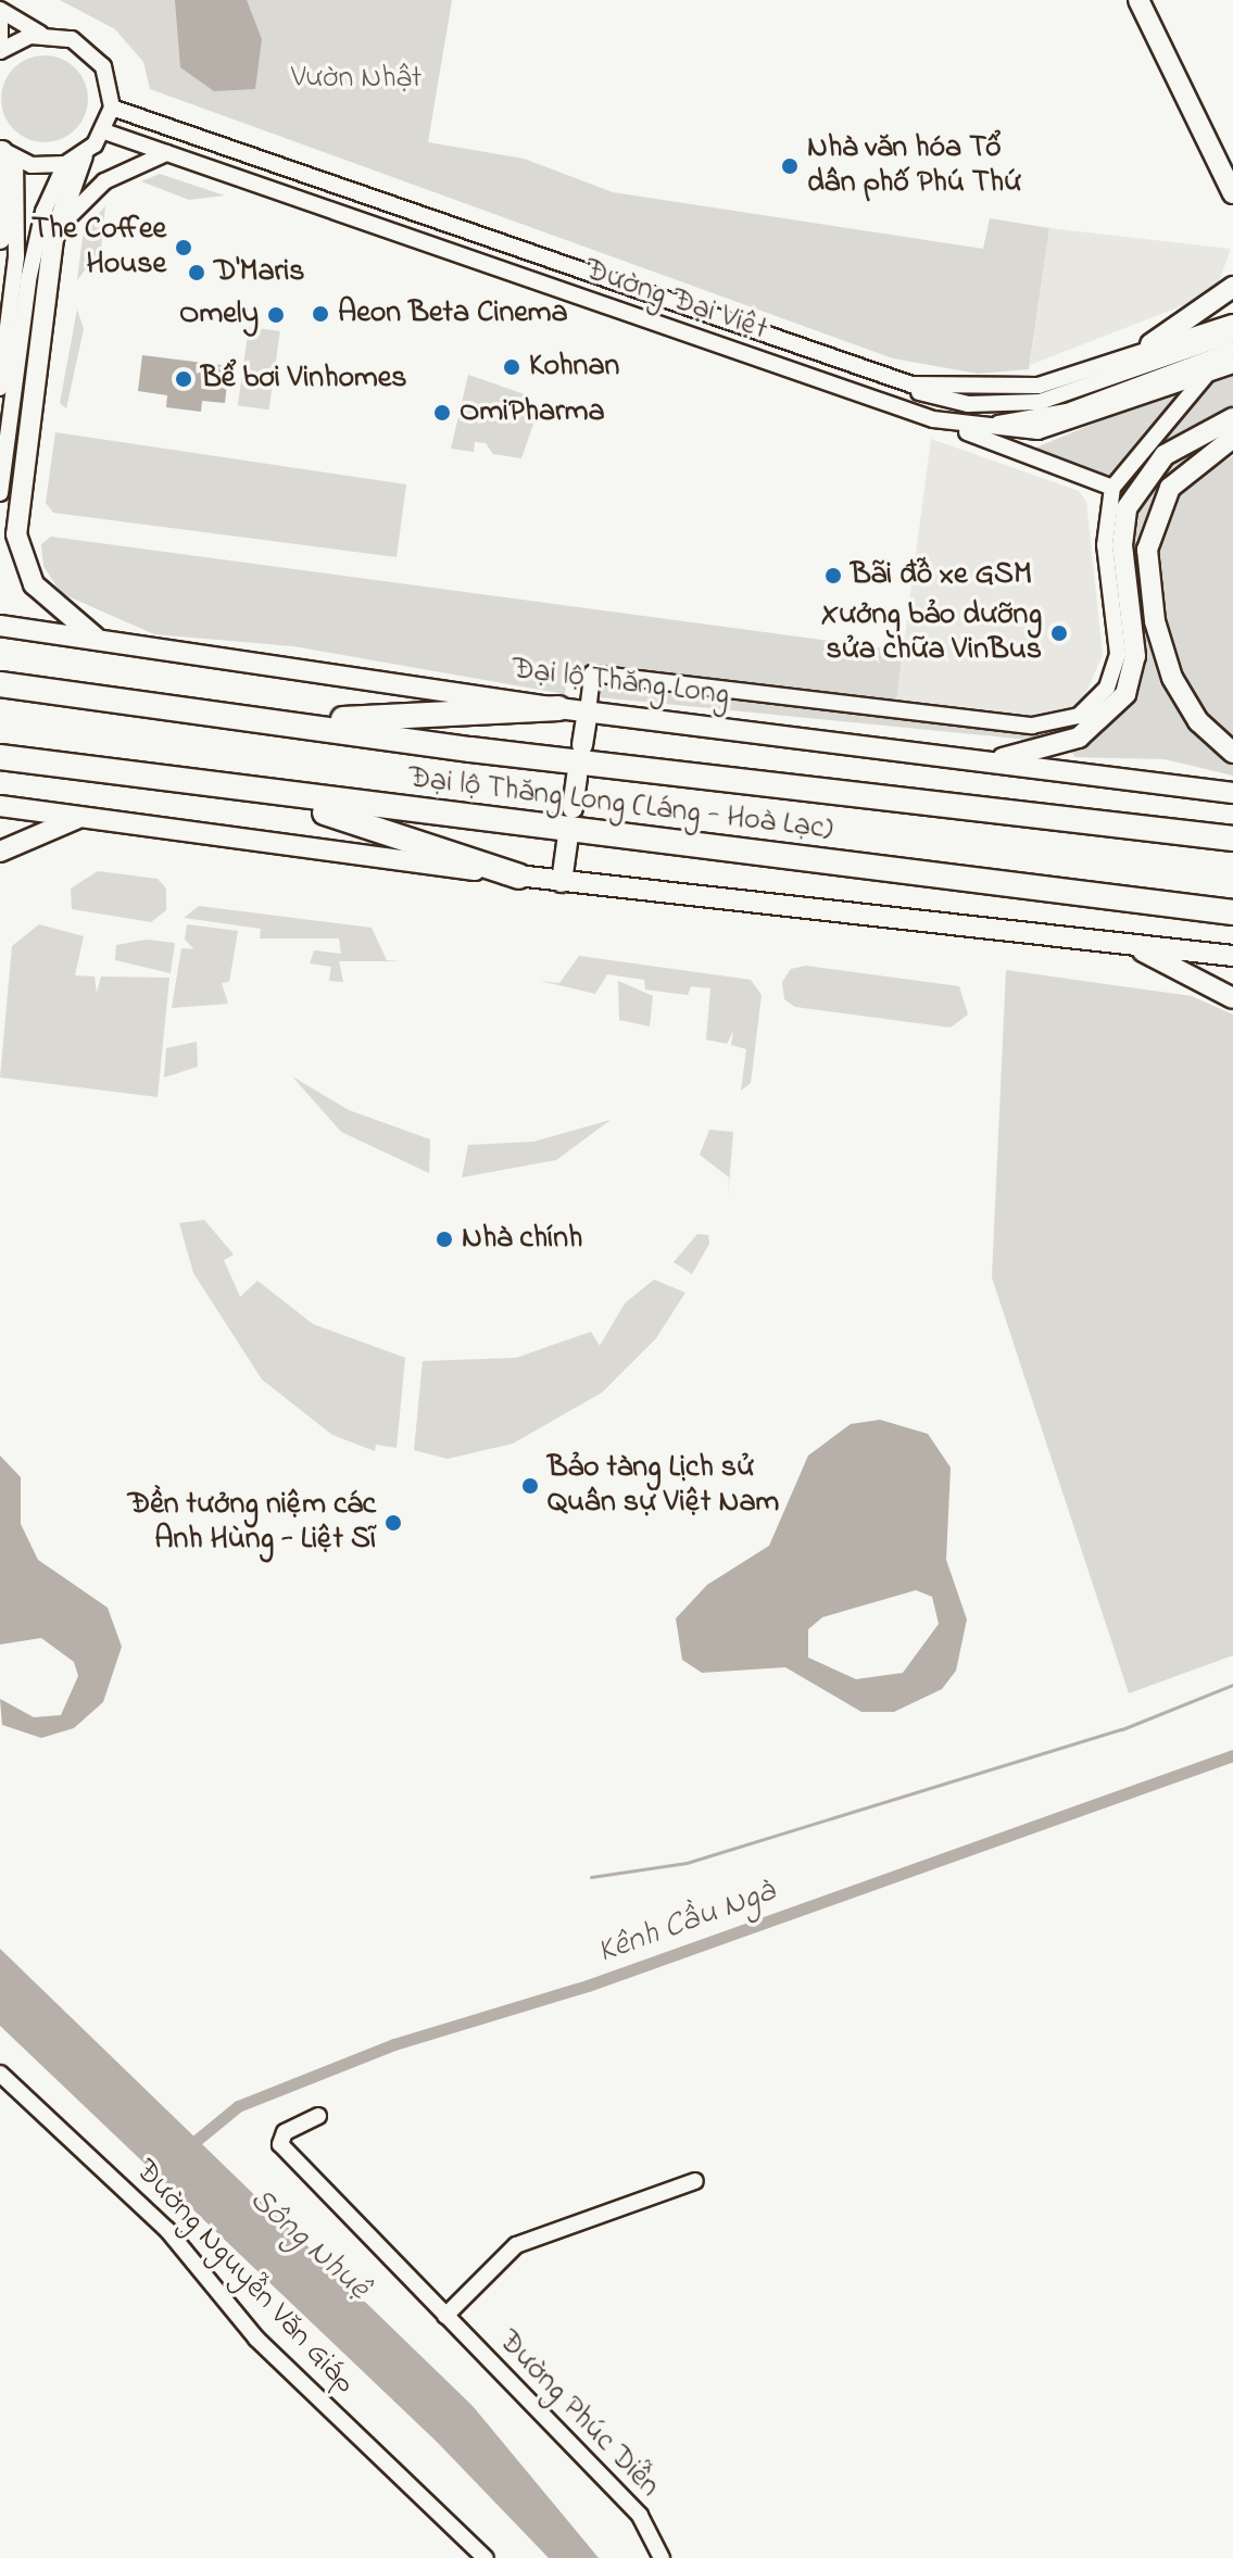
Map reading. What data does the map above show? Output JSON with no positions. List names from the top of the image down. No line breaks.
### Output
{"streets":{"highway":["Đại lộ Thăng Long (Láng - Hoà Lạc)"],"main road":["Đại lộ Thăng Long"],"street":["Đường Đại Việt","Đường Nguyễn Văn Giáp","Đường Phúc Diễn"]},"water":["Kênh Cầu Ngà","Sông Nhuệ"],"parks":["Vườn Nhật"],"places":["Nhà văn hóa Tổ dân phố Phú Thứ","The Coffee House","D'Maris","Aeon Beta Cinema","Omely","Kohnan","Bể bơi Vinhomes","OmiPharma","Bãi đỗ xe GSM","Xưởng bảo dưỡng sửa chữa VinBus","Nhà chính","Bảo tàng Lịch sử Quân sự Việt Nam","Đền tưởng niệm các Anh Hùng - Liệt Sĩ"]}
